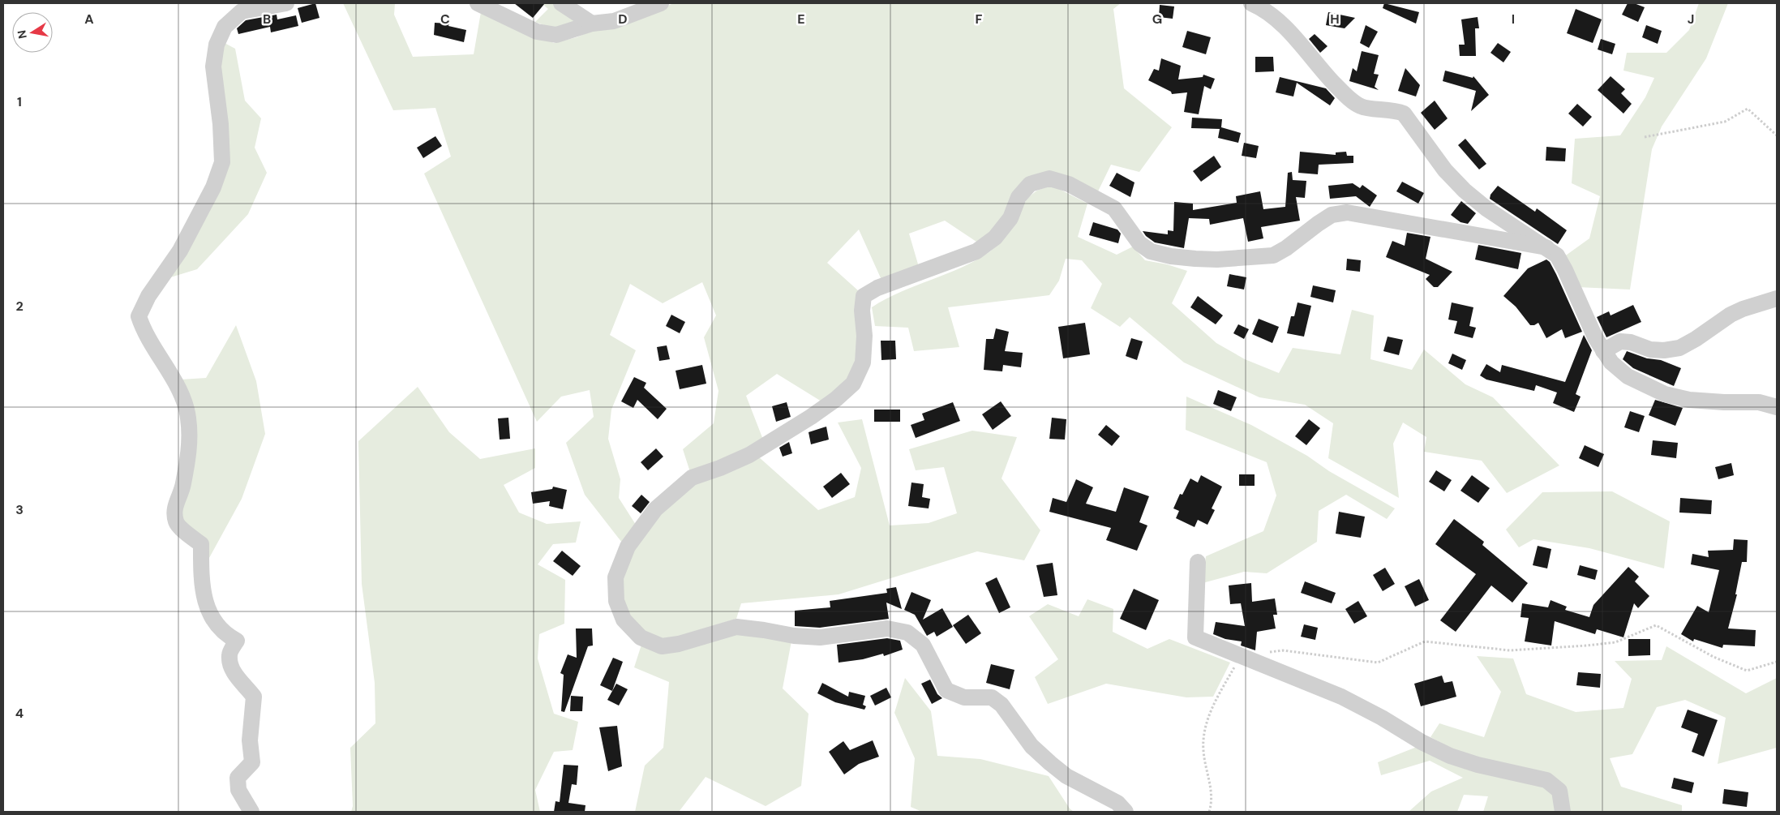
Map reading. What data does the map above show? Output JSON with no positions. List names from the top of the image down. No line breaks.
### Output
{"north":"left","grid":{"columns":["A","B","C","D","E","F","G","H","I","J"],"rows":["1","2","3","4"]}}
